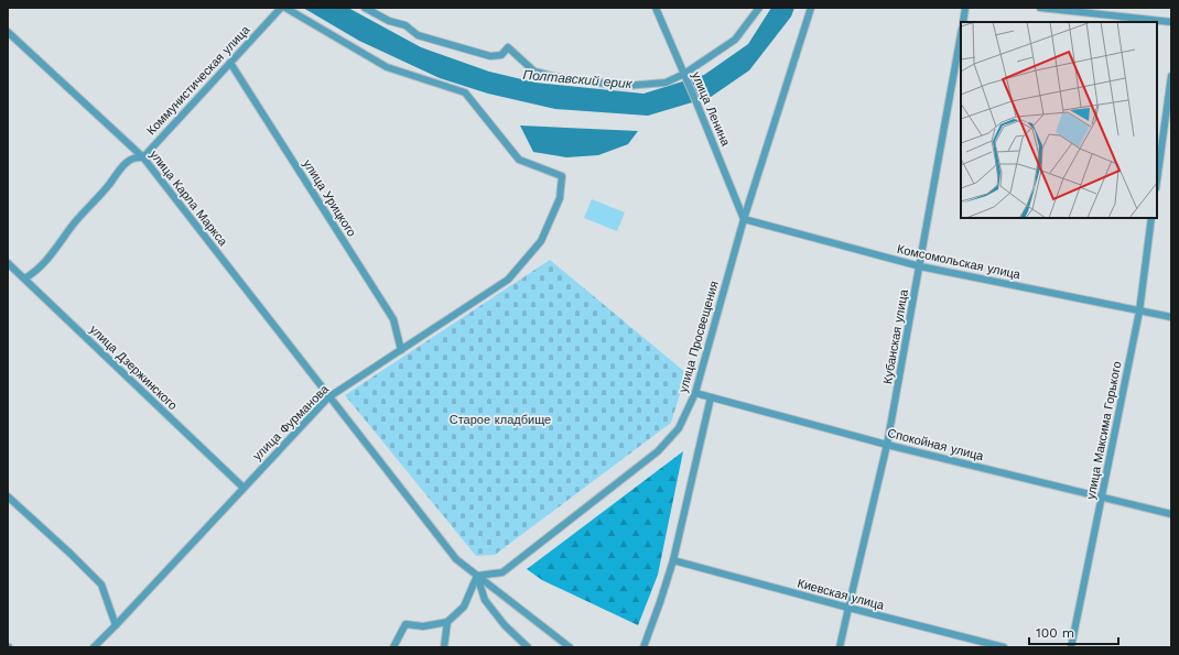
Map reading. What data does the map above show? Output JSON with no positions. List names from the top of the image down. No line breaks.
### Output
{"streets":{"street":["Коммунистическая улица","улица Ленина","улица Карла Маркса","улица Урицкого","Комсомольская улица","улица Просвещения","Кубанская улица","улица Дзержинского","улица Фурманова","улица Максима Горького","Спокойная улица","Киевская улица"]},"crossings":[["Коммунистическая улица","улица Карла Маркса"],["Коммунистическая улица","улица Урицкого"],["Коммунистическая улица","улица Дзержинского"],["улица Ленина","Комсомольская улица"],["улица Ленина","улица Просвещения"],["улица Карла Маркса","улица Просвещения"],["улица Карла Маркса","улица Фурманова"],["улица Урицкого","улица Фурманова"],["Комсомольская улица","улица Просвещения"],["Комсомольская улица","Кубанская улица"],["Комсомольская улица","улица Максима Горького"],["улица Просвещения","Спокойная улица"],["Кубанская улица","Спокойная улица"],["Кубанская улица","Киевская улица"],["улица Дзержинского","улица Фурманова"],["улица Максима Горького","Спокойная улица"]],"water":["Полтавский ерик"],"parks":["Старое кладбище"],"scale_bar":"100 m"}
